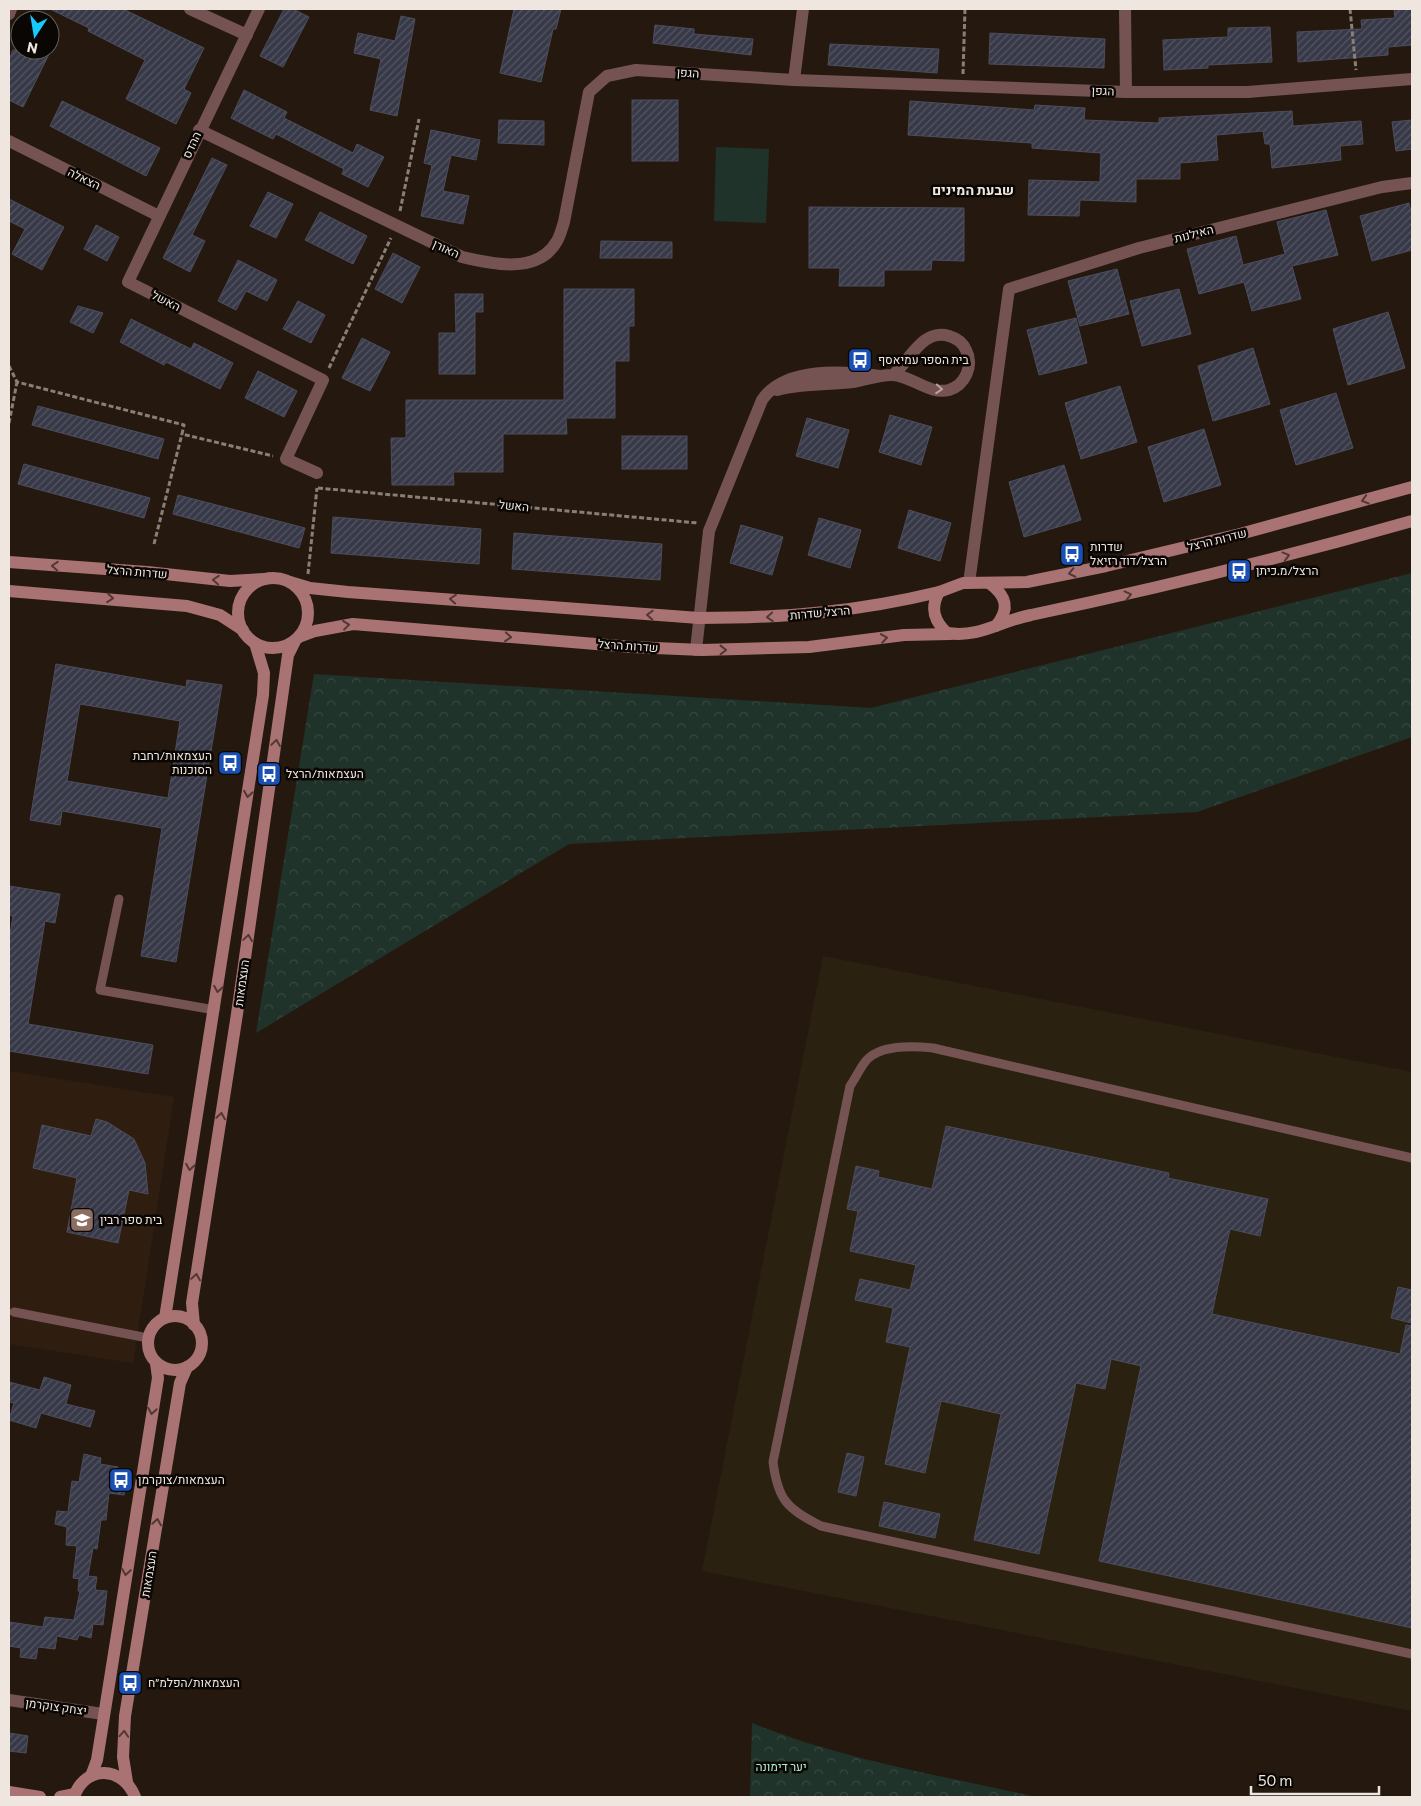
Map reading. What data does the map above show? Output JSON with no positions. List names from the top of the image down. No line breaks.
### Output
{"streets":{"main road":["שדרות הרצל","הרצל שדרות","העצמאות"],"street":["הגפן","ההדס","הצאלה","האילנות","האורן","האשל","יצחק צוקרמן"]},"crossings":[["הגפן","האורן"],["ההדס","הצאלה"],["ההדס","האורן"],["ההדס","האשל"],["האילנות","שדרות הרצל"],["האילנות","הרצל שדרות"],["שדרות הרצל","הרצל שדרות"],["שדרות הרצל","העצמאות"],["העצמאות","יצחק צוקרמן"]],"one_way":["הרצל שדרות"],"districts":["שבעת המינים"],"parks":["יער דימונה"],"places":{"bus stop":["בית הספר עמיאסף","שדרות הרצל/דוד רזיאל","הרצל/מ.כיתן","העצמאות/רחבת הסוכנות","העצמאות/הרצל","העצמאות/צוקרמן","העצמאות/הפלמ״ח"],"school or university":["בית ספר רבין"]},"scale_bar":"50 m","north":"bottom"}
